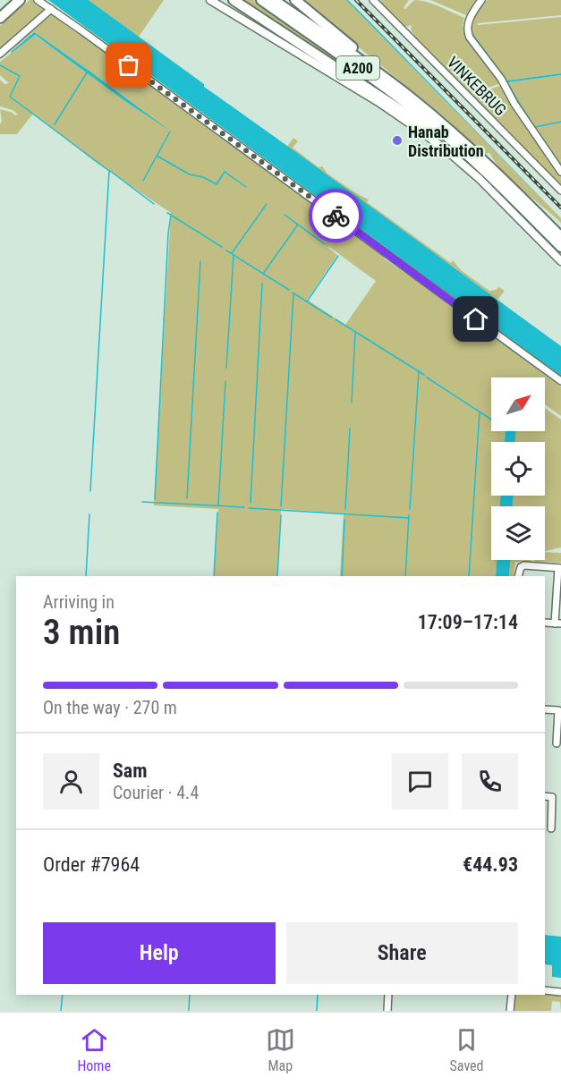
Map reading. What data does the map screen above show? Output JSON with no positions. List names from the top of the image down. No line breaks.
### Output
{"streets":{"highway":["A200"],"street":["VINKEBRUG"]},"places":["Hanab Distribution"],"north":"top right","page":{"heading":["3 min","Arriving in","17:09–17:14"],"panel":["Sam","Courier · 4.4","Order #7964","€44.93"],"bar":"On the way · 270 m","buttons":["Help","Share"],"tabs":["Home","Map","Saved"]}}
